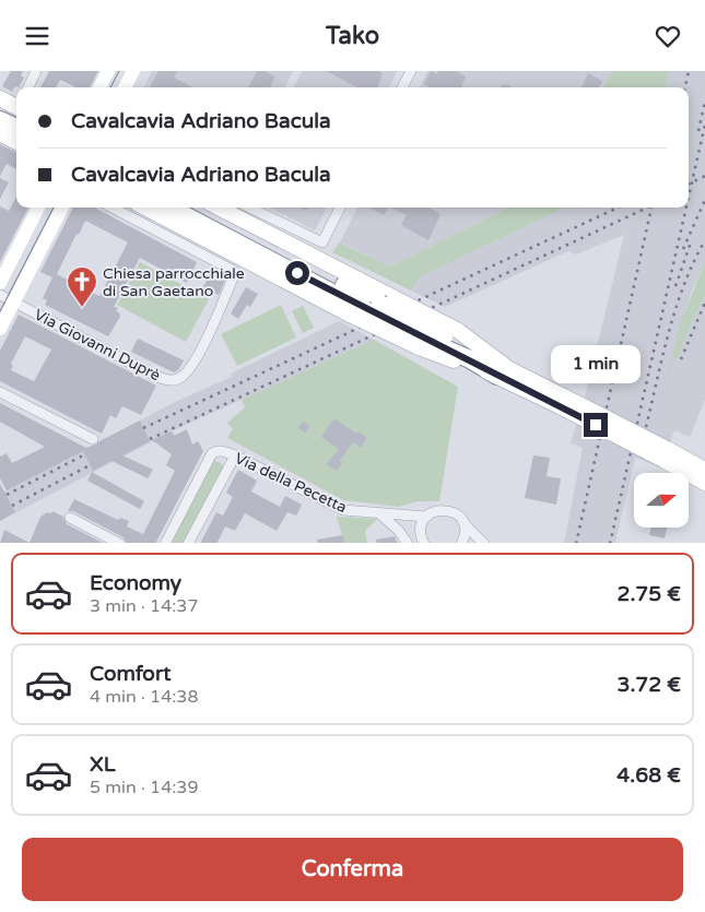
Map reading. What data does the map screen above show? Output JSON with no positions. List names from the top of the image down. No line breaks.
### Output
{"streets":{"street":["Via Giovanni Duprè","Via della Pecetta"]},"places":{"church":["Chiesa parrocchiale di San Gaetano"]},"north":"right","page":{"header":"Tako","banner":["Cavalcavia Adriano Bacula","Cavalcavia Adriano Bacula"],"bubble":"1 min","list":[{"name":"Economy","note":"3 min · 14:37","value":"2.75 €"},{"name":"Comfort","note":"4 min · 14:38","value":"3.72 €"},{"name":"XL","note":"5 min · 14:39","value":"4.68 €"}],"buttons":"Conferma"}}
